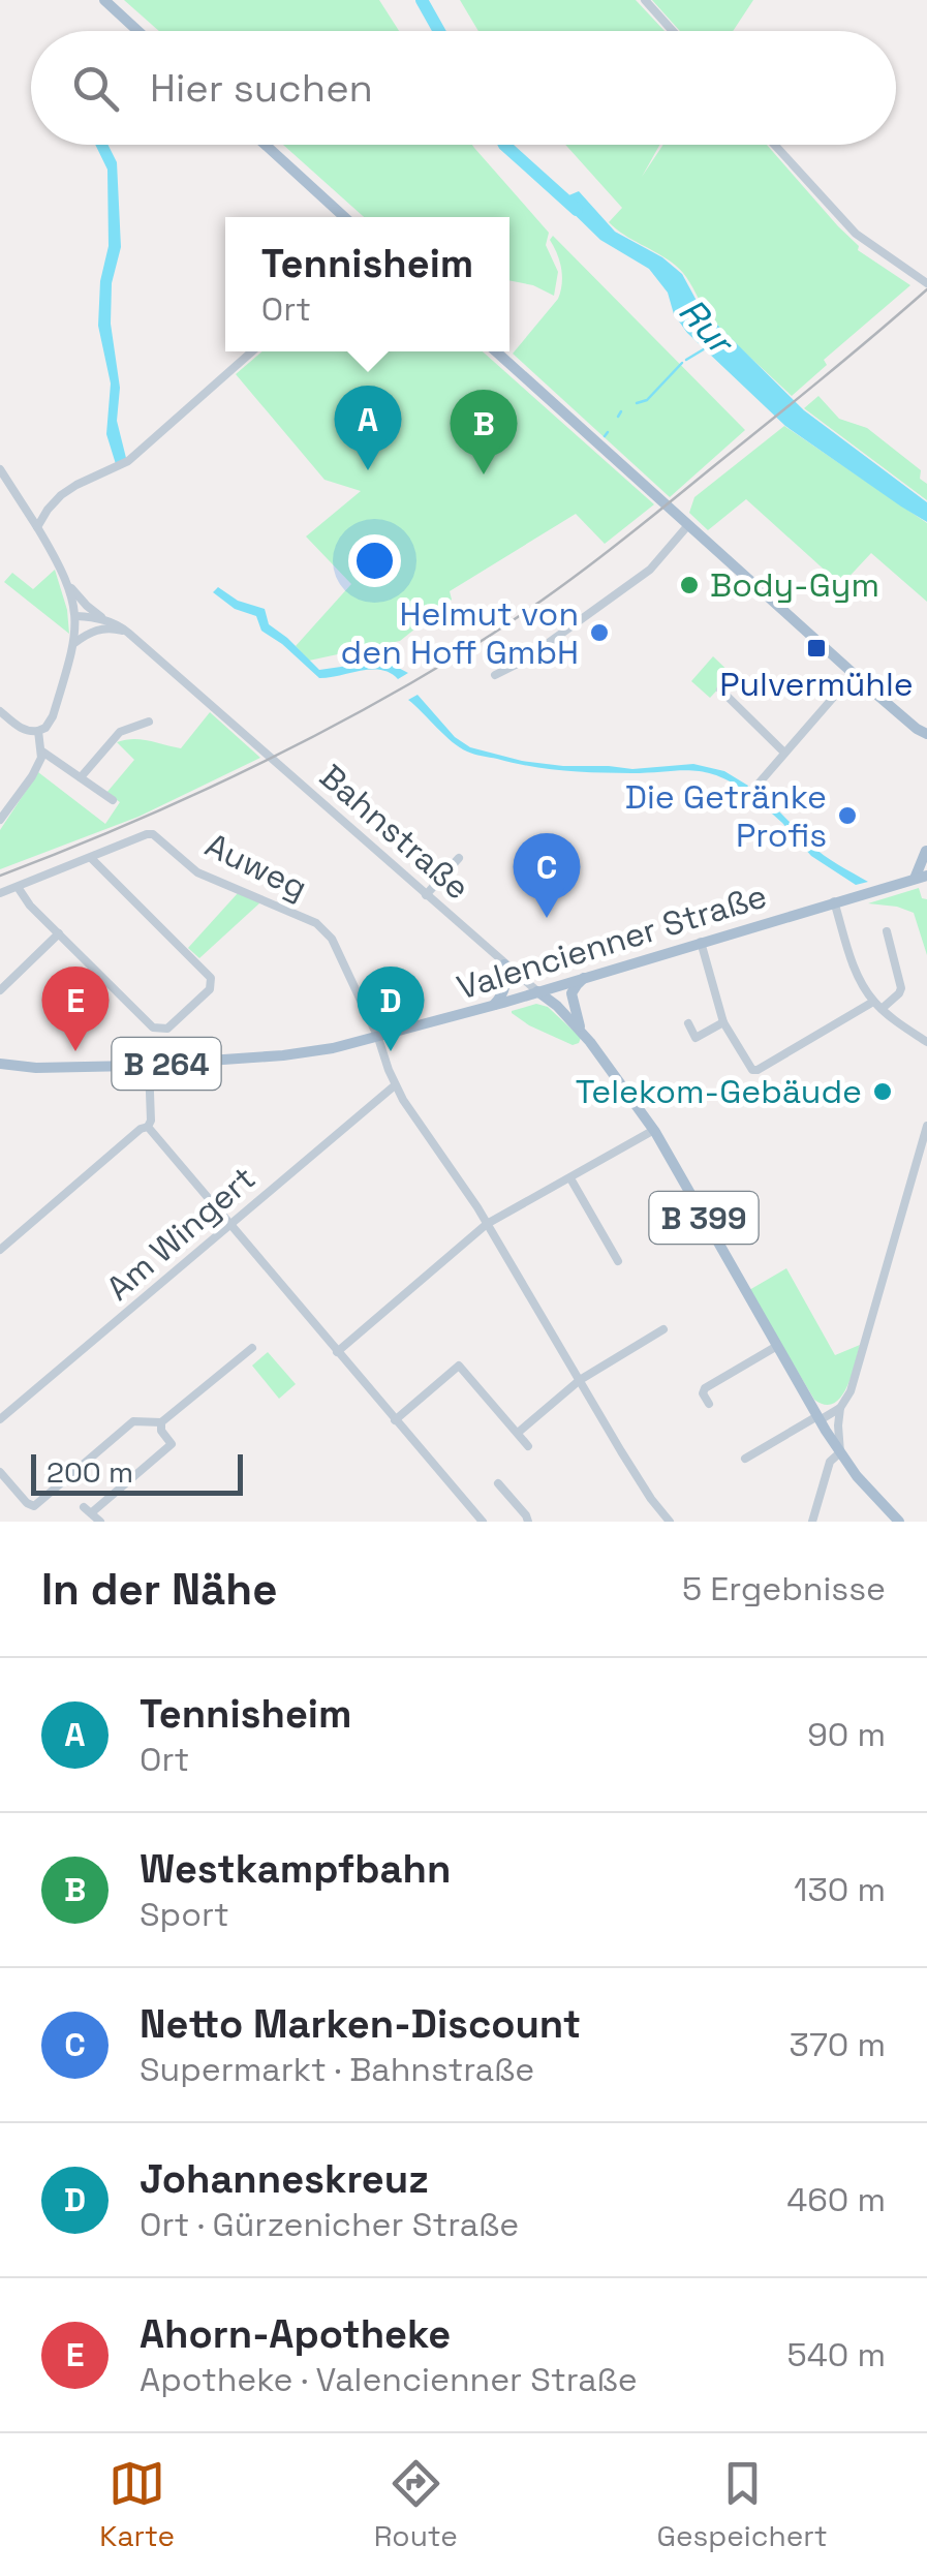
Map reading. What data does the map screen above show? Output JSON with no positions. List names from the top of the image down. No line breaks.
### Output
{"streets":{"main road":["Bahnstraße","Valencienner Straße","B 264","B 399"],"street":["Auweg","Am Wingert"]},"crossings":[["Bahnstraße","Valencienner Straße"],["Auweg","Valencienner Straße"]],"water":["Rur"],"places":{"other":["Body-Gym","Helmut von den Hoff GmbH","Die Getränke Profis","Telekom-Gebäude"],"transit":["Pulvermühle"]},"scale_bar":"200 m","page":{"search":"Hier suchen","popup":["Tennisheim","Ort"],"pins":["A","B","C","D","E"],"scale":"200 m","heading":["In der Nähe","5 Ergebnisse"],"list":[{"mark":"A","name":"Tennisheim","note":"Ort","value":"90 m"},{"mark":"B","name":"Westkampfbahn","note":"Sport","value":"130 m"},{"mark":"C","name":"Netto Marken-Discount","note":"Supermarkt · Bahnstraße","value":"370 m"},{"mark":"D","name":"Johanneskreuz","note":"Ort · Gürzenicher Straße","value":"460 m"},{"mark":"E","name":"Ahorn-Apotheke","note":"Apotheke · Valencienner Straße","value":"540 m"}],"nav":["Karte","Route","Gespeichert"]}}
